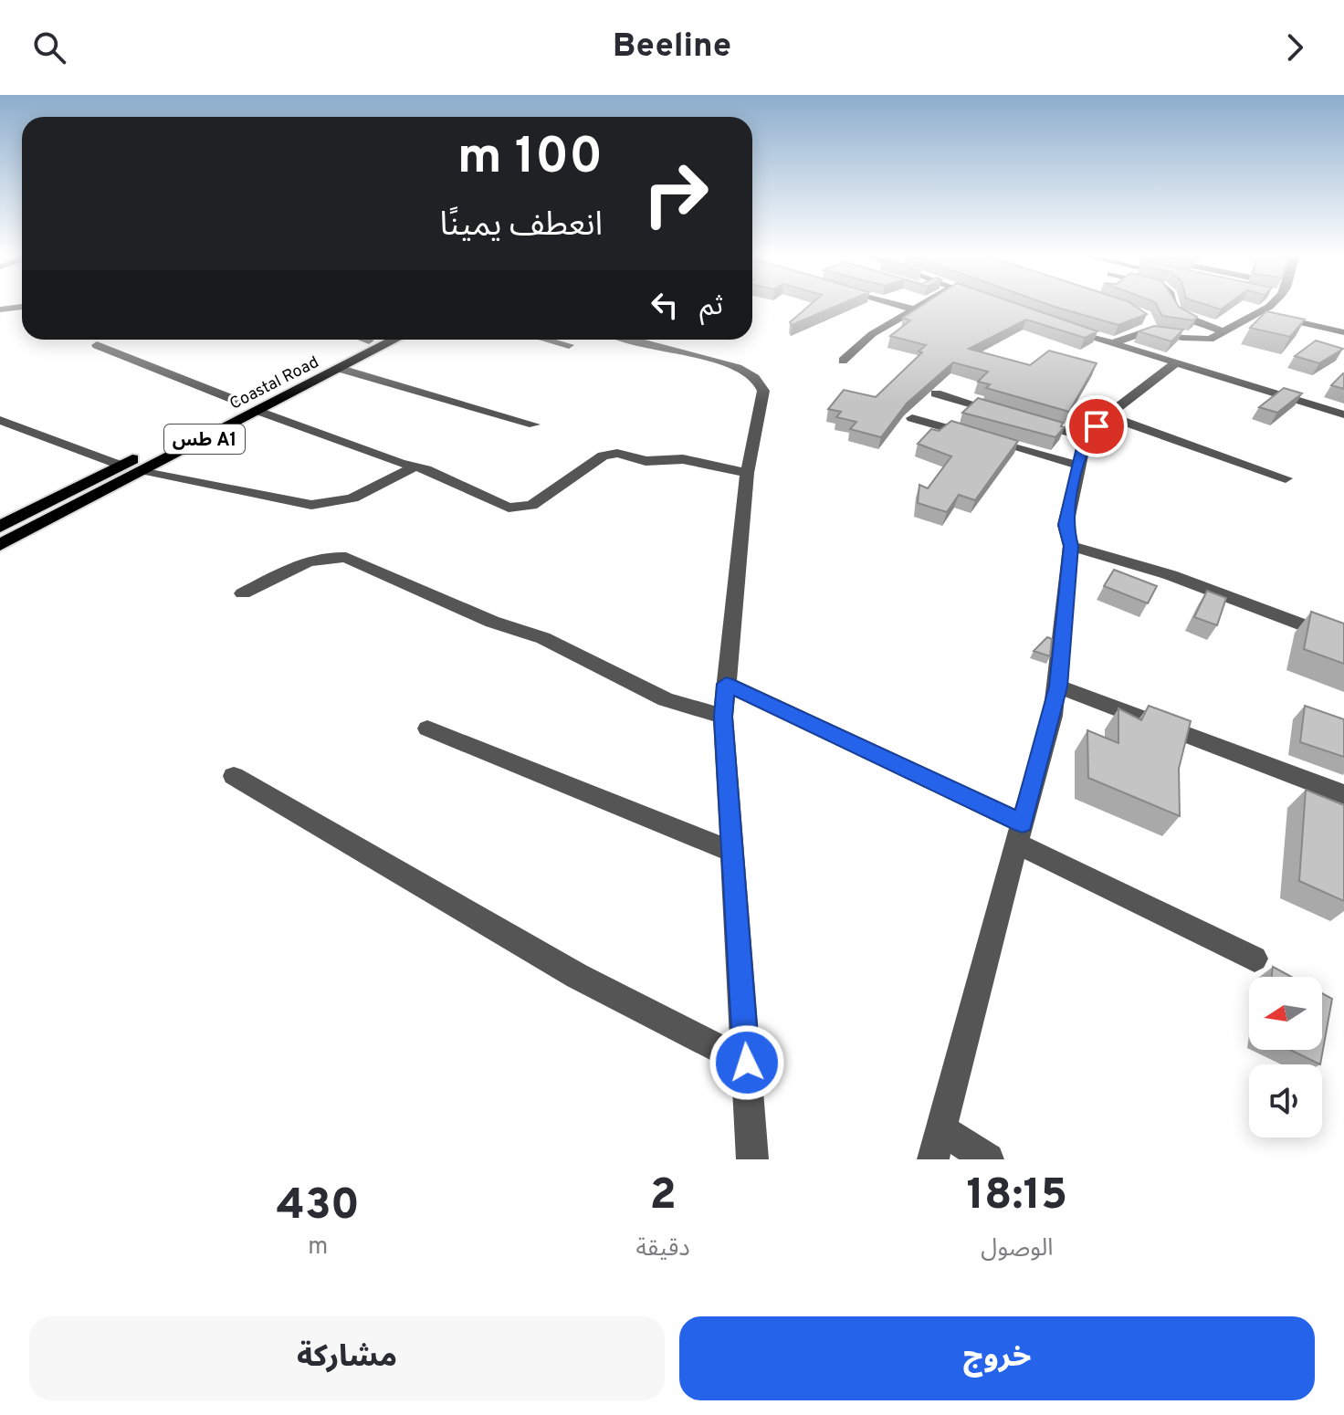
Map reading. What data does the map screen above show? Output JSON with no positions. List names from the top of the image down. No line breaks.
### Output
{"streets":{"highway":["Coastal Road","طس A1"]},"north":"left","page":{"header":"Beeline","turn":["100 m","انعطف يمينًا"],"then":"ثم","eta":["18:15","الوصول","2","دقيقة","430","m"],"buttons":["خروج","مشاركة"]}}
